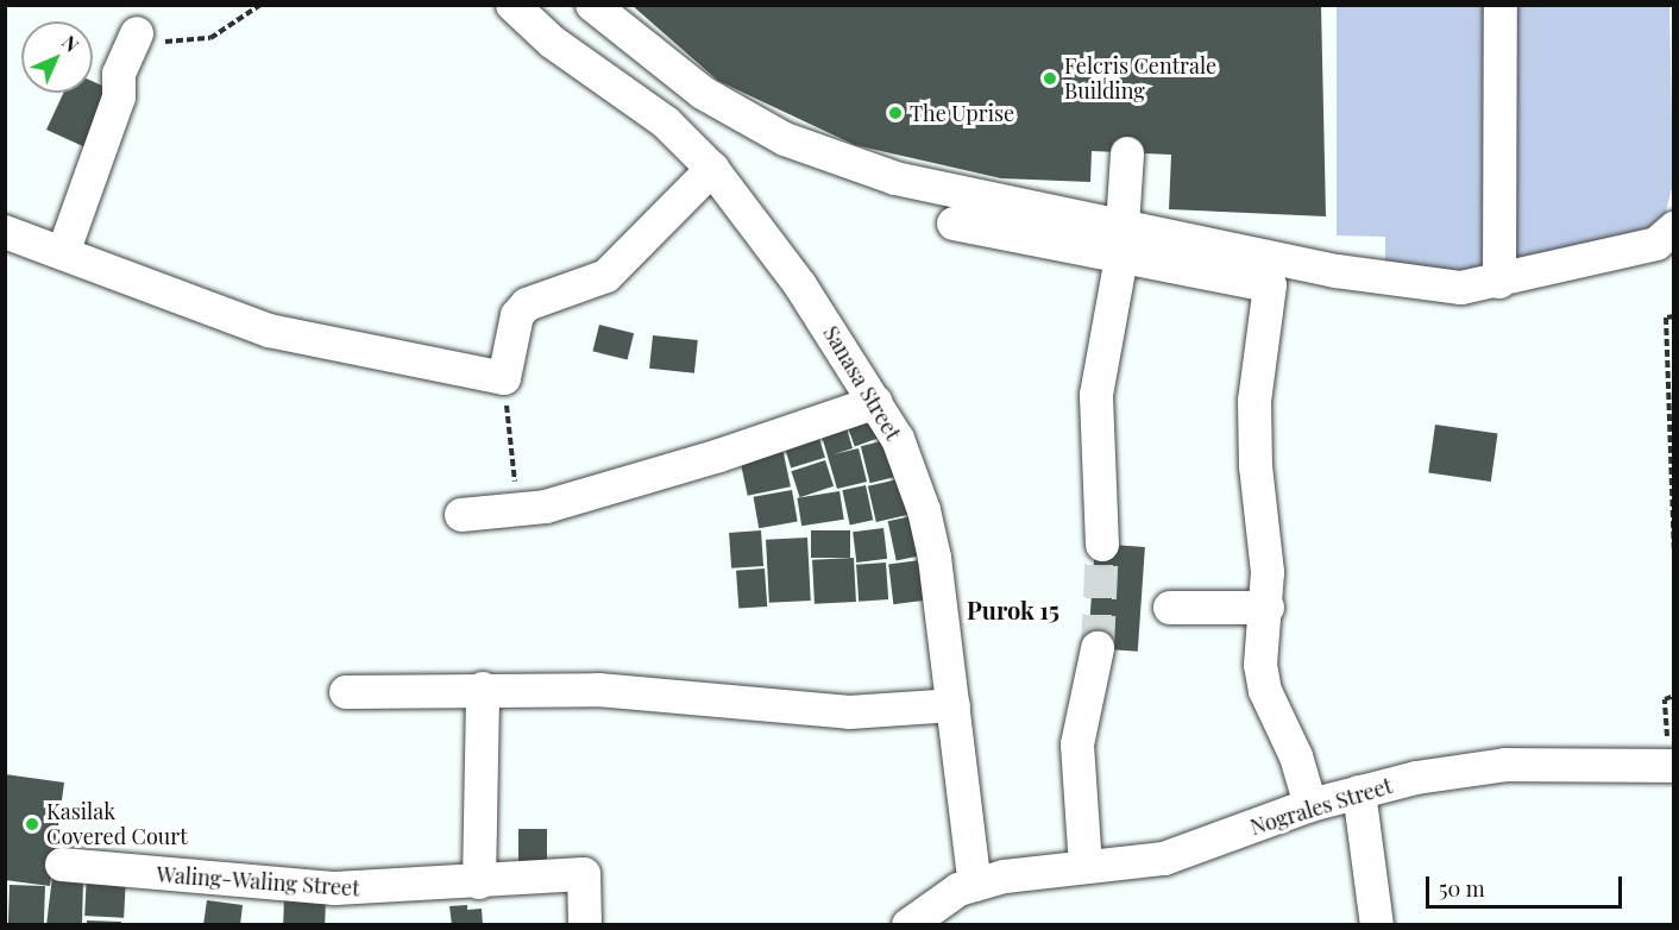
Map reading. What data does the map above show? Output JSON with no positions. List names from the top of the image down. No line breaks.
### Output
{"streets":{"street":["Sanasa Street","Nograles Street","Waling-Waling Street"]},"crossings":[["Sanasa Street","Nograles Street"]],"districts":["Purok 15"],"places":["Felcris Centrale Building","The Uprise","Kasilak Covered Court"],"scale_bar":"50 m","north":"top right"}
